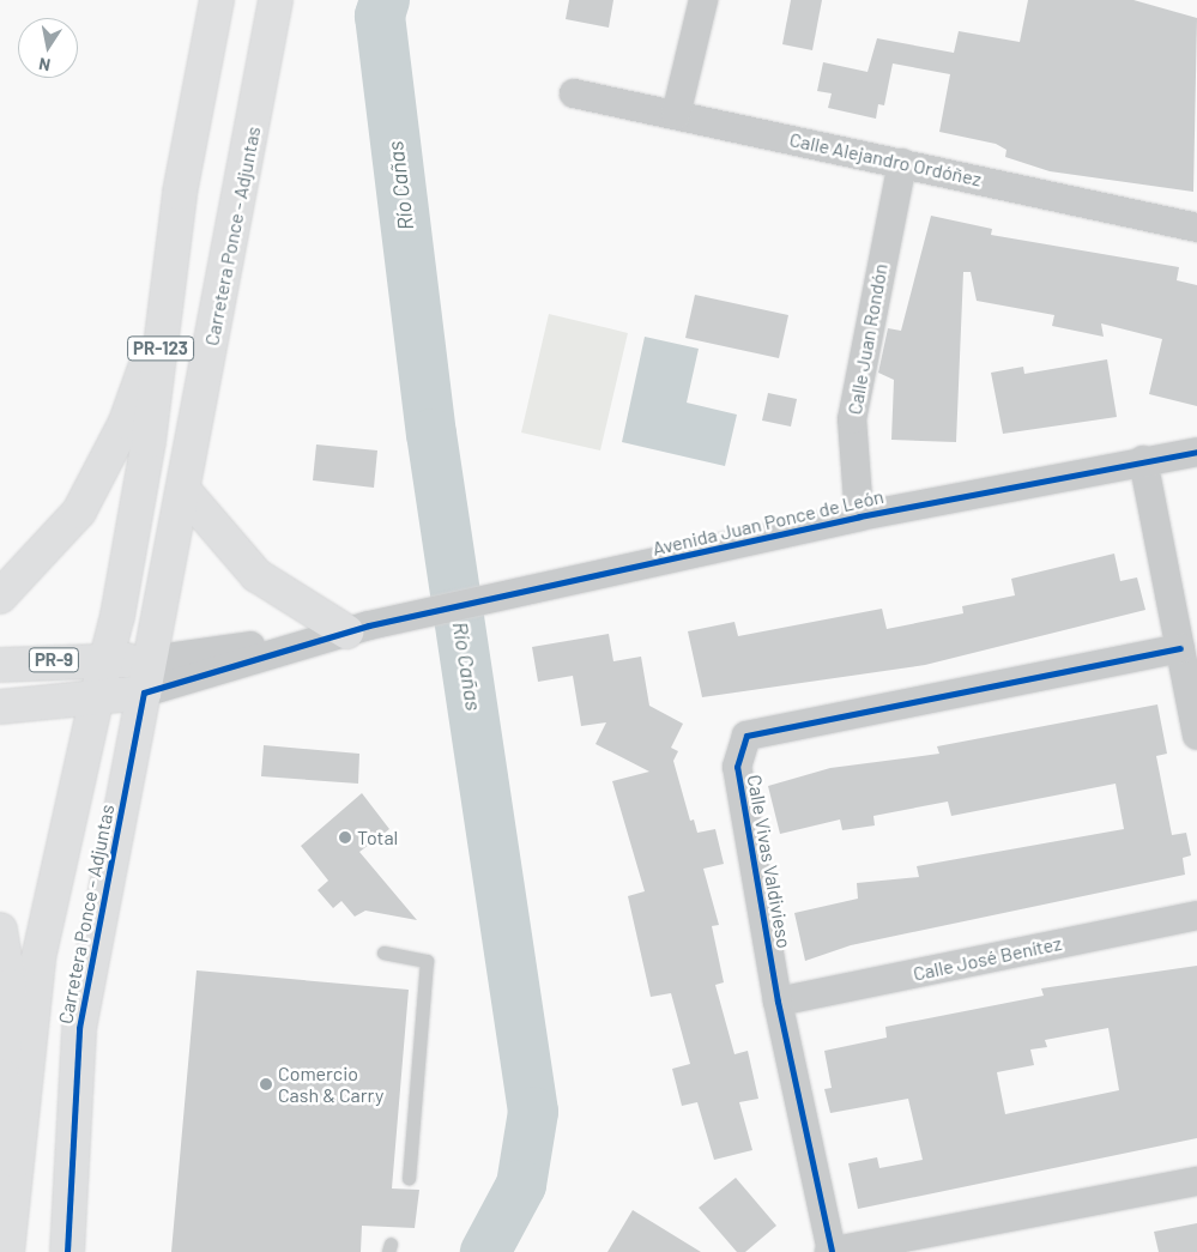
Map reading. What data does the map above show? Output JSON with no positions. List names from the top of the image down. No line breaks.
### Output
{"streets":{"main road":["Carretera Ponce - Adjuntas","PR-123","PR-9"],"street":["Calle Alejandro Ordóñez","Calle Juan Rondón","Avenida Juan Ponce de León","Calle Vivas Valdivieso","Calle José Benítez"]},"crossings":[["Calle Alejandro Ordóñez","Calle Juan Rondón"],["Carretera Ponce - Adjuntas","PR-9"],["Calle Juan Rondón","Avenida Juan Ponce de León"],["Calle Vivas Valdivieso","Calle José Benítez"]],"water":["Río Cañas"],"places":["Total","Comercio Cash & Carry"],"north":"bottom"}
